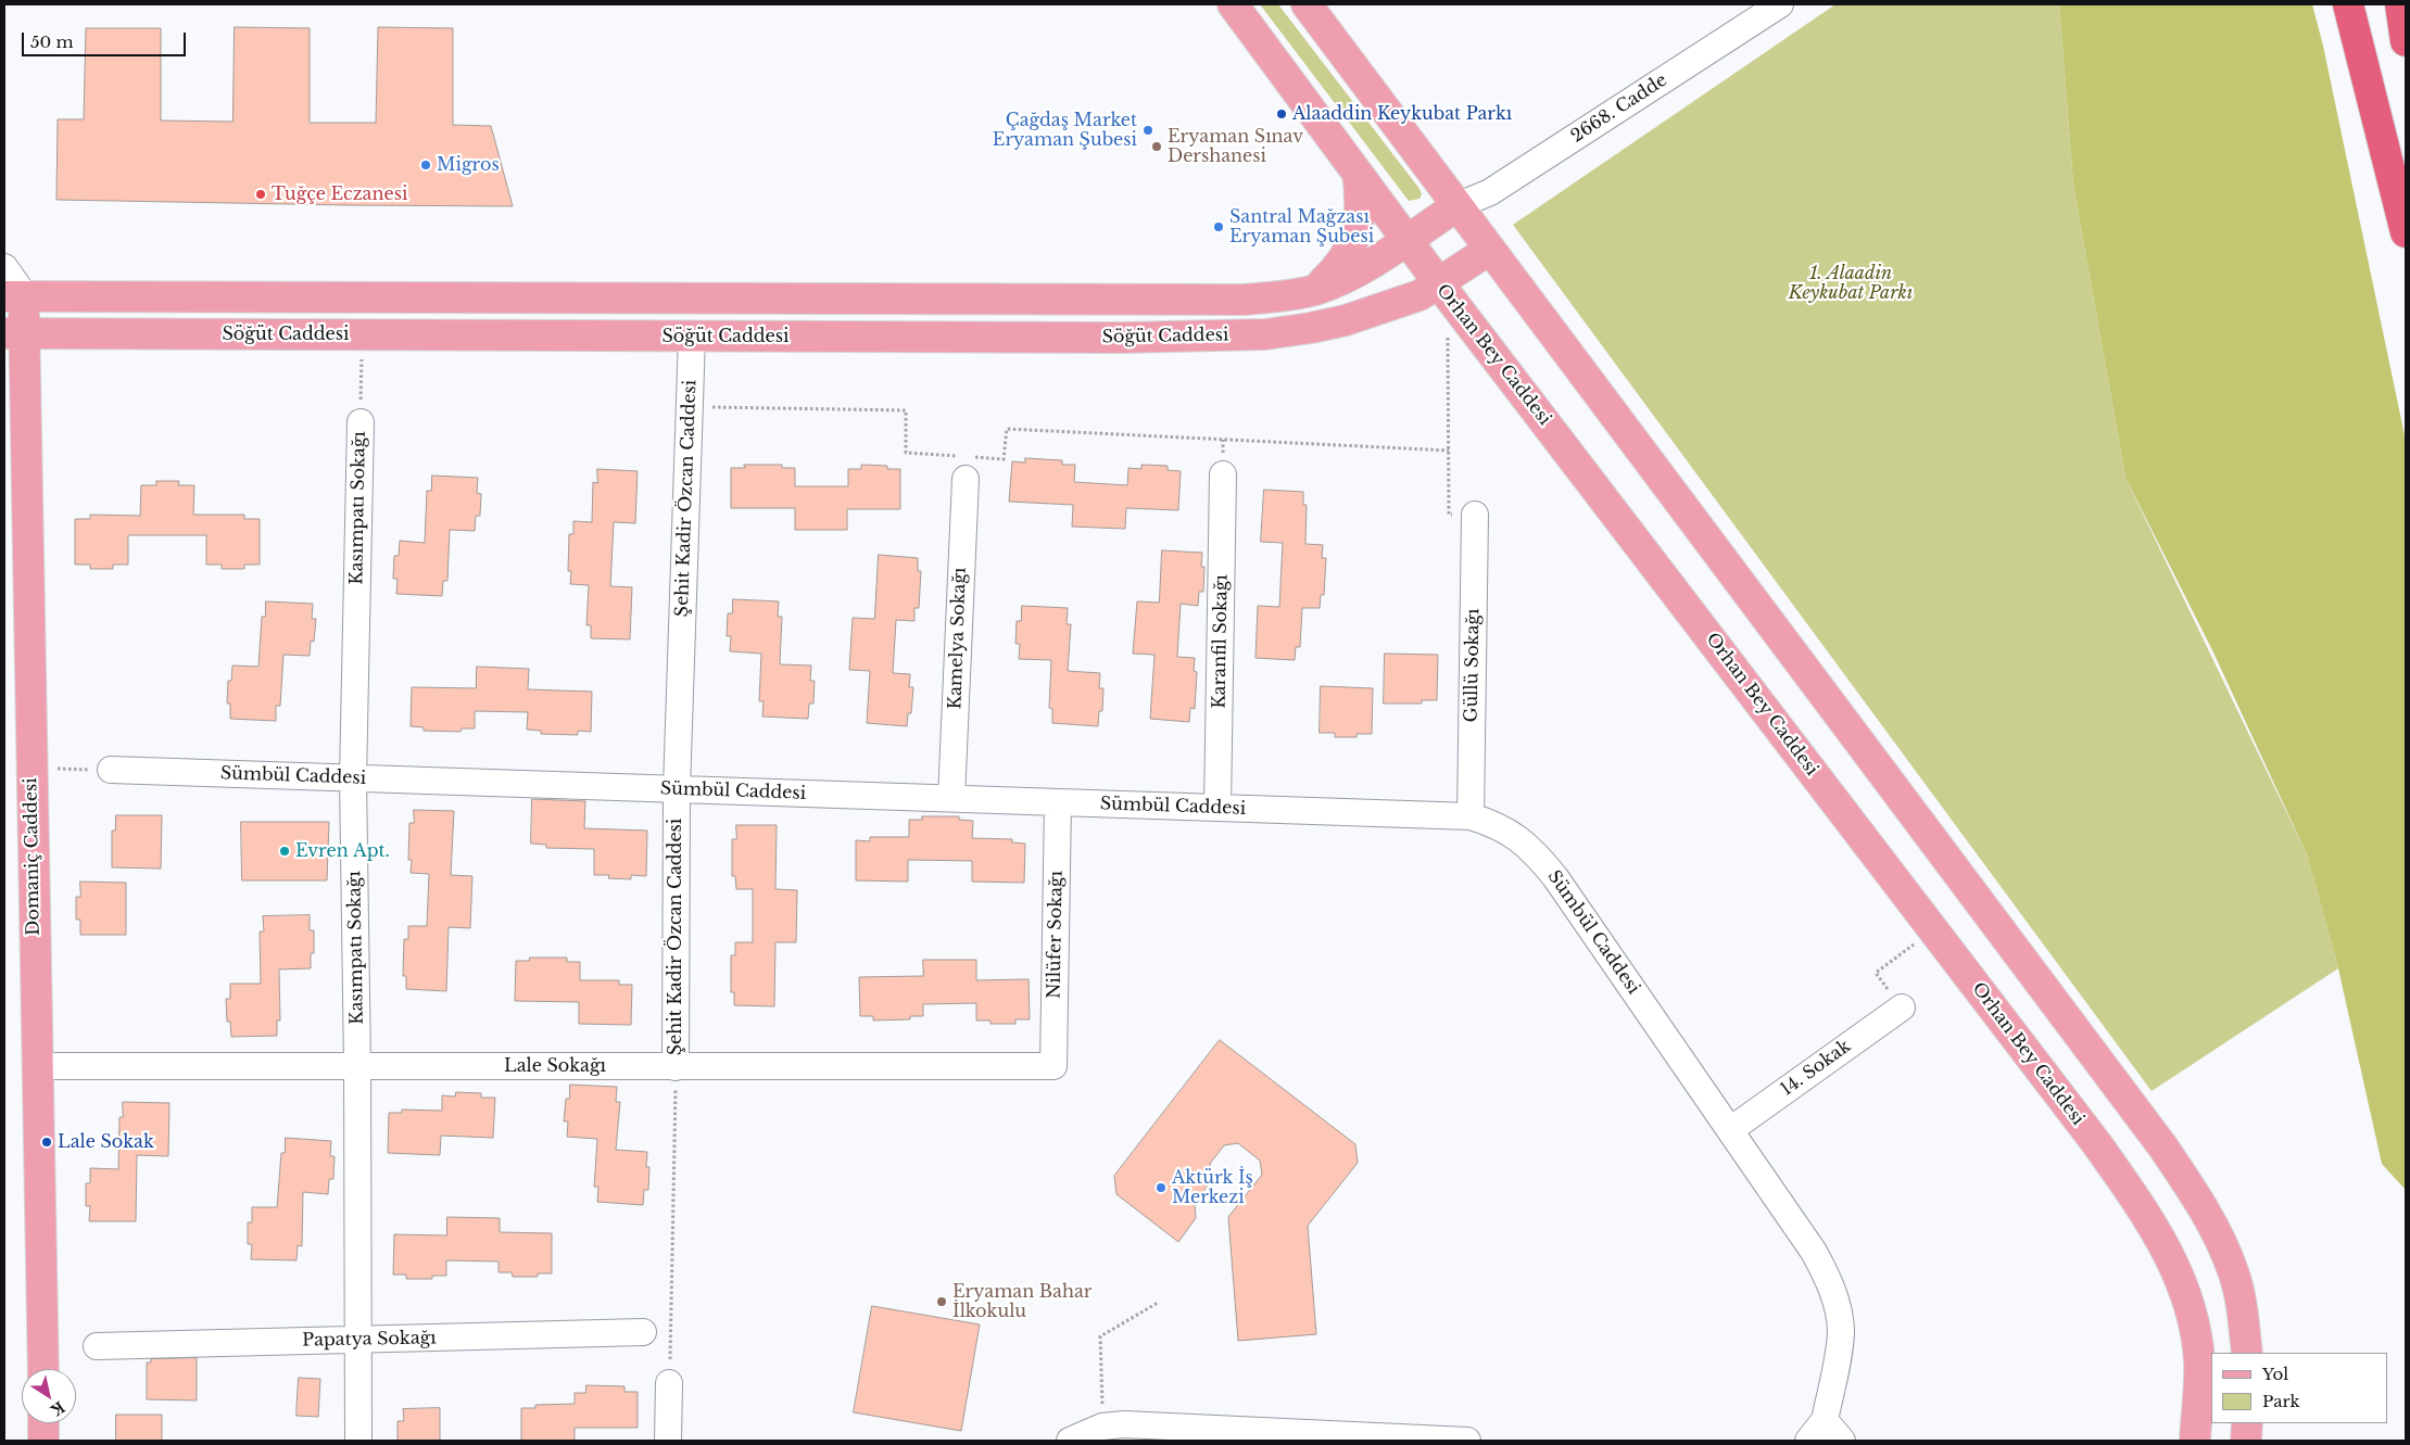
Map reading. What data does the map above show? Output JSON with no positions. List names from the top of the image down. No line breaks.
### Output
{"streets":{"main road":["Söğüt Caddesi","Orhan Bey Caddesi","Domaniç Caddesi"],"street":["2668. Cadde","Şehit Kadir Özcan Caddesi","Kasımpatı Sokağı","Kamelya Sokağı","Karanfil Sokağı","Güllü Sokağı","Sümbül Caddesi","Nilüfer Sokağı","Lale Sokağı","14. Sokak","Papatya Sokağı"]},"crossings":[["2668. Cadde","Söğüt Caddesi"],["Söğüt Caddesi","Orhan Bey Caddesi"],["Söğüt Caddesi","Şehit Kadir Özcan Caddesi"],["Söğüt Caddesi","Domaniç Caddesi"],["Şehit Kadir Özcan Caddesi","Sümbül Caddesi"],["Şehit Kadir Özcan Caddesi","Lale Sokağı"],["Kasımpatı Sokağı","Sümbül Caddesi"],["Kasımpatı Sokağı","Lale Sokağı"],["Kasımpatı Sokağı","Papatya Sokağı"],["Kamelya Sokağı","Sümbül Caddesi"],["Karanfil Sokağı","Sümbül Caddesi"],["Güllü Sokağı","Sümbül Caddesi"],["Sümbül Caddesi","Nilüfer Sokağı"],["Sümbül Caddesi","14. Sokak"],["Nilüfer Sokağı","Lale Sokağı"]],"parks":["1. Alaadin Keykubat Parkı"],"places":["Alaaddin Keykubat Parkı","Çağdaş Market Eryaman Şubesi","Eryaman Sınav Dershanesi","Migros","Tuğçe Eczanesi","Santral Mağzası Eryaman Şubesi","Evren Apt.","Lale Sokak","Aktürk İş Merkezi","Eryaman Bahar İlkokulu"],"legend":["Yol","Park"],"scale_bar":"50 m","north":"bottom right"}
